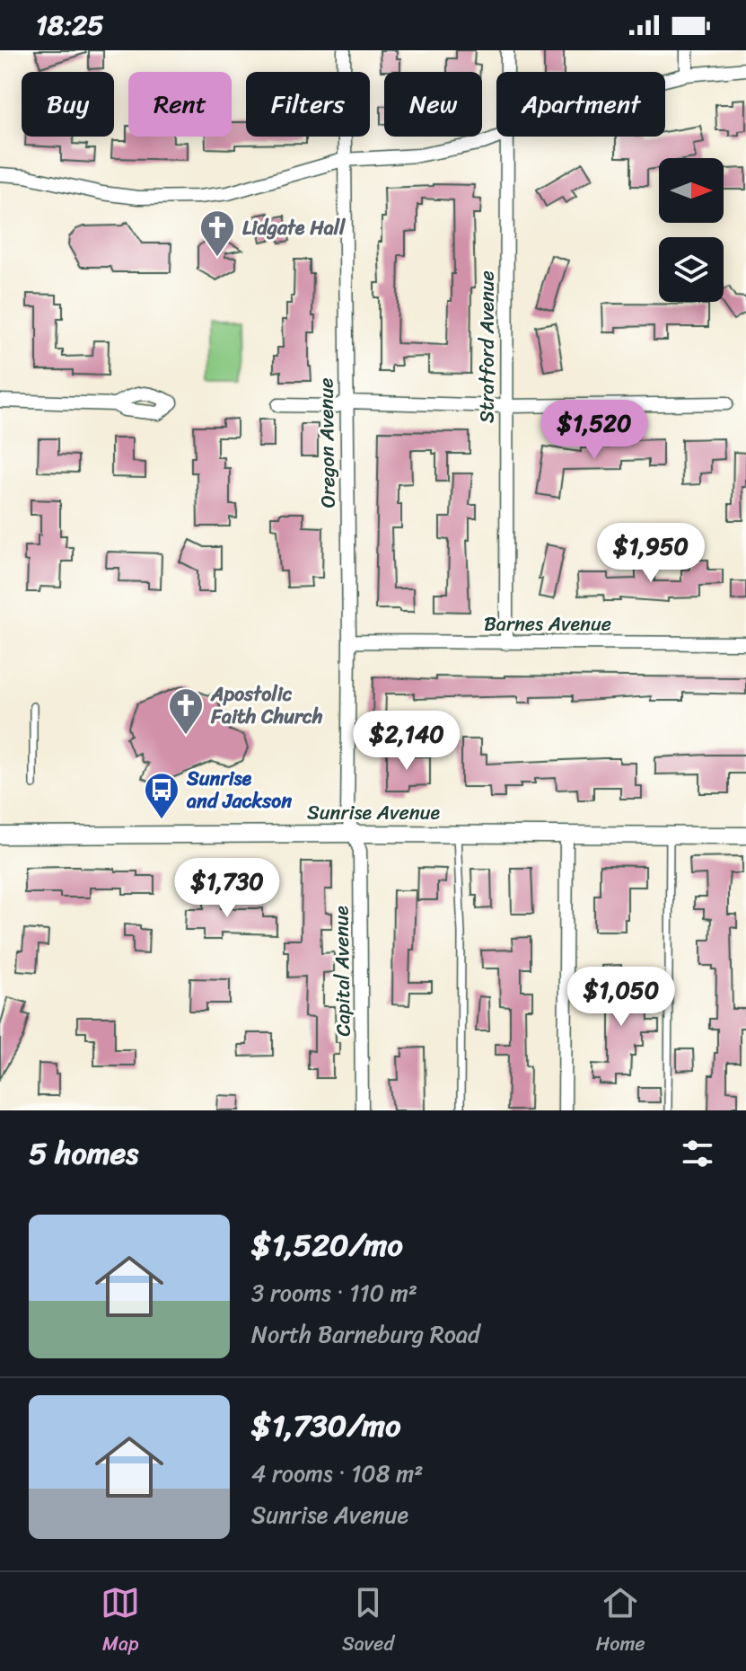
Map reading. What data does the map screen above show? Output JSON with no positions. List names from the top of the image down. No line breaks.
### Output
{"streets":{"street":["Stratford Avenue","Oregon Avenue","Barnes Avenue","Sunrise Avenue","Capital Avenue"]},"crossings":[["Stratford Avenue","Barnes Avenue"],["Oregon Avenue","Barnes Avenue"],["Oregon Avenue","Sunrise Avenue"],["Oregon Avenue","Capital Avenue"],["Sunrise Avenue","Capital Avenue"]],"places":{"church":["Lidgate Hall","Apostolic Faith Church"],"bus stop":["Sunrise and Jackson"]},"north":"right","page":{"status":"18:25","chip":["Buy","Rent","Filters","New","Apartment"],"price":["$1,520","$1,950","$2,140","$1,730","$1,050"],"heading":"5 homes","list":[{"name":"$1,520/mo","note":"3 rooms · 110 m² · North Barneburg Road"},{"name":"$1,730/mo","note":"4 rooms · 108 m² · Sunrise Avenue"}],"tabs":["Map","Saved","Home"]}}
